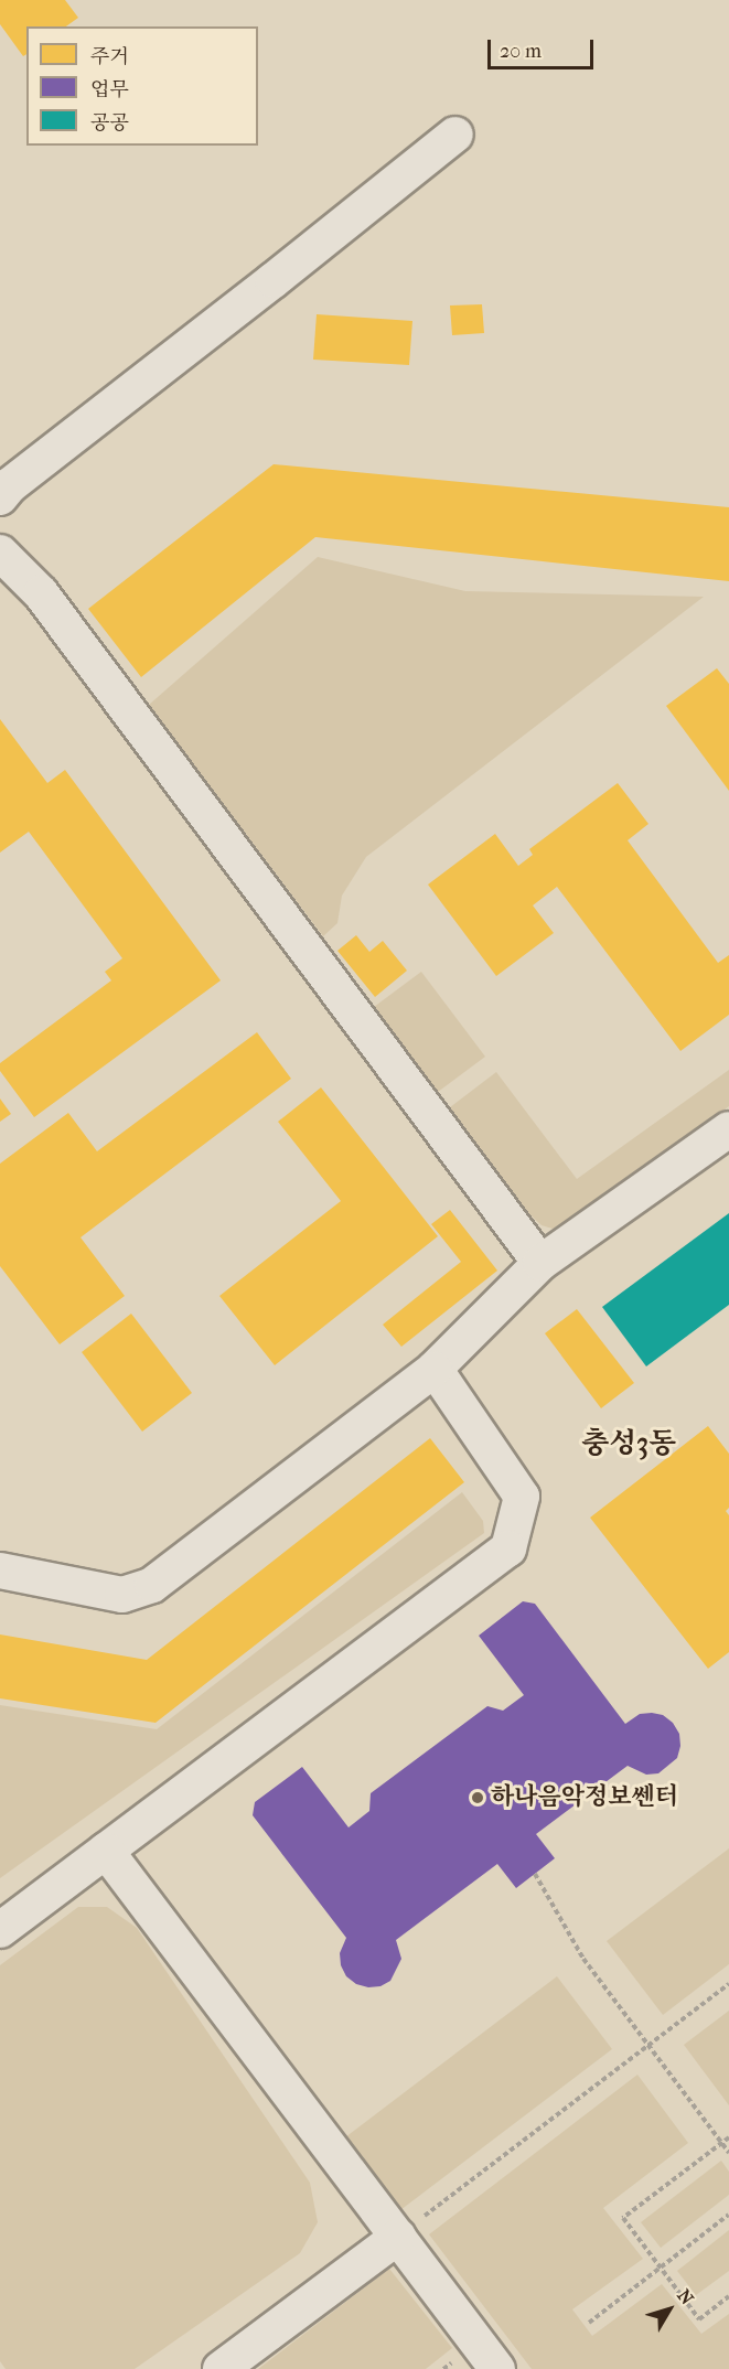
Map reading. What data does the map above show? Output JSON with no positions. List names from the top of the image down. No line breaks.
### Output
{"districts":["충성3동"],"places":["하나음악정보쎈터"],"legend":["주거","업무","공공"],"scale_bar":"20 m","north":"top right"}
